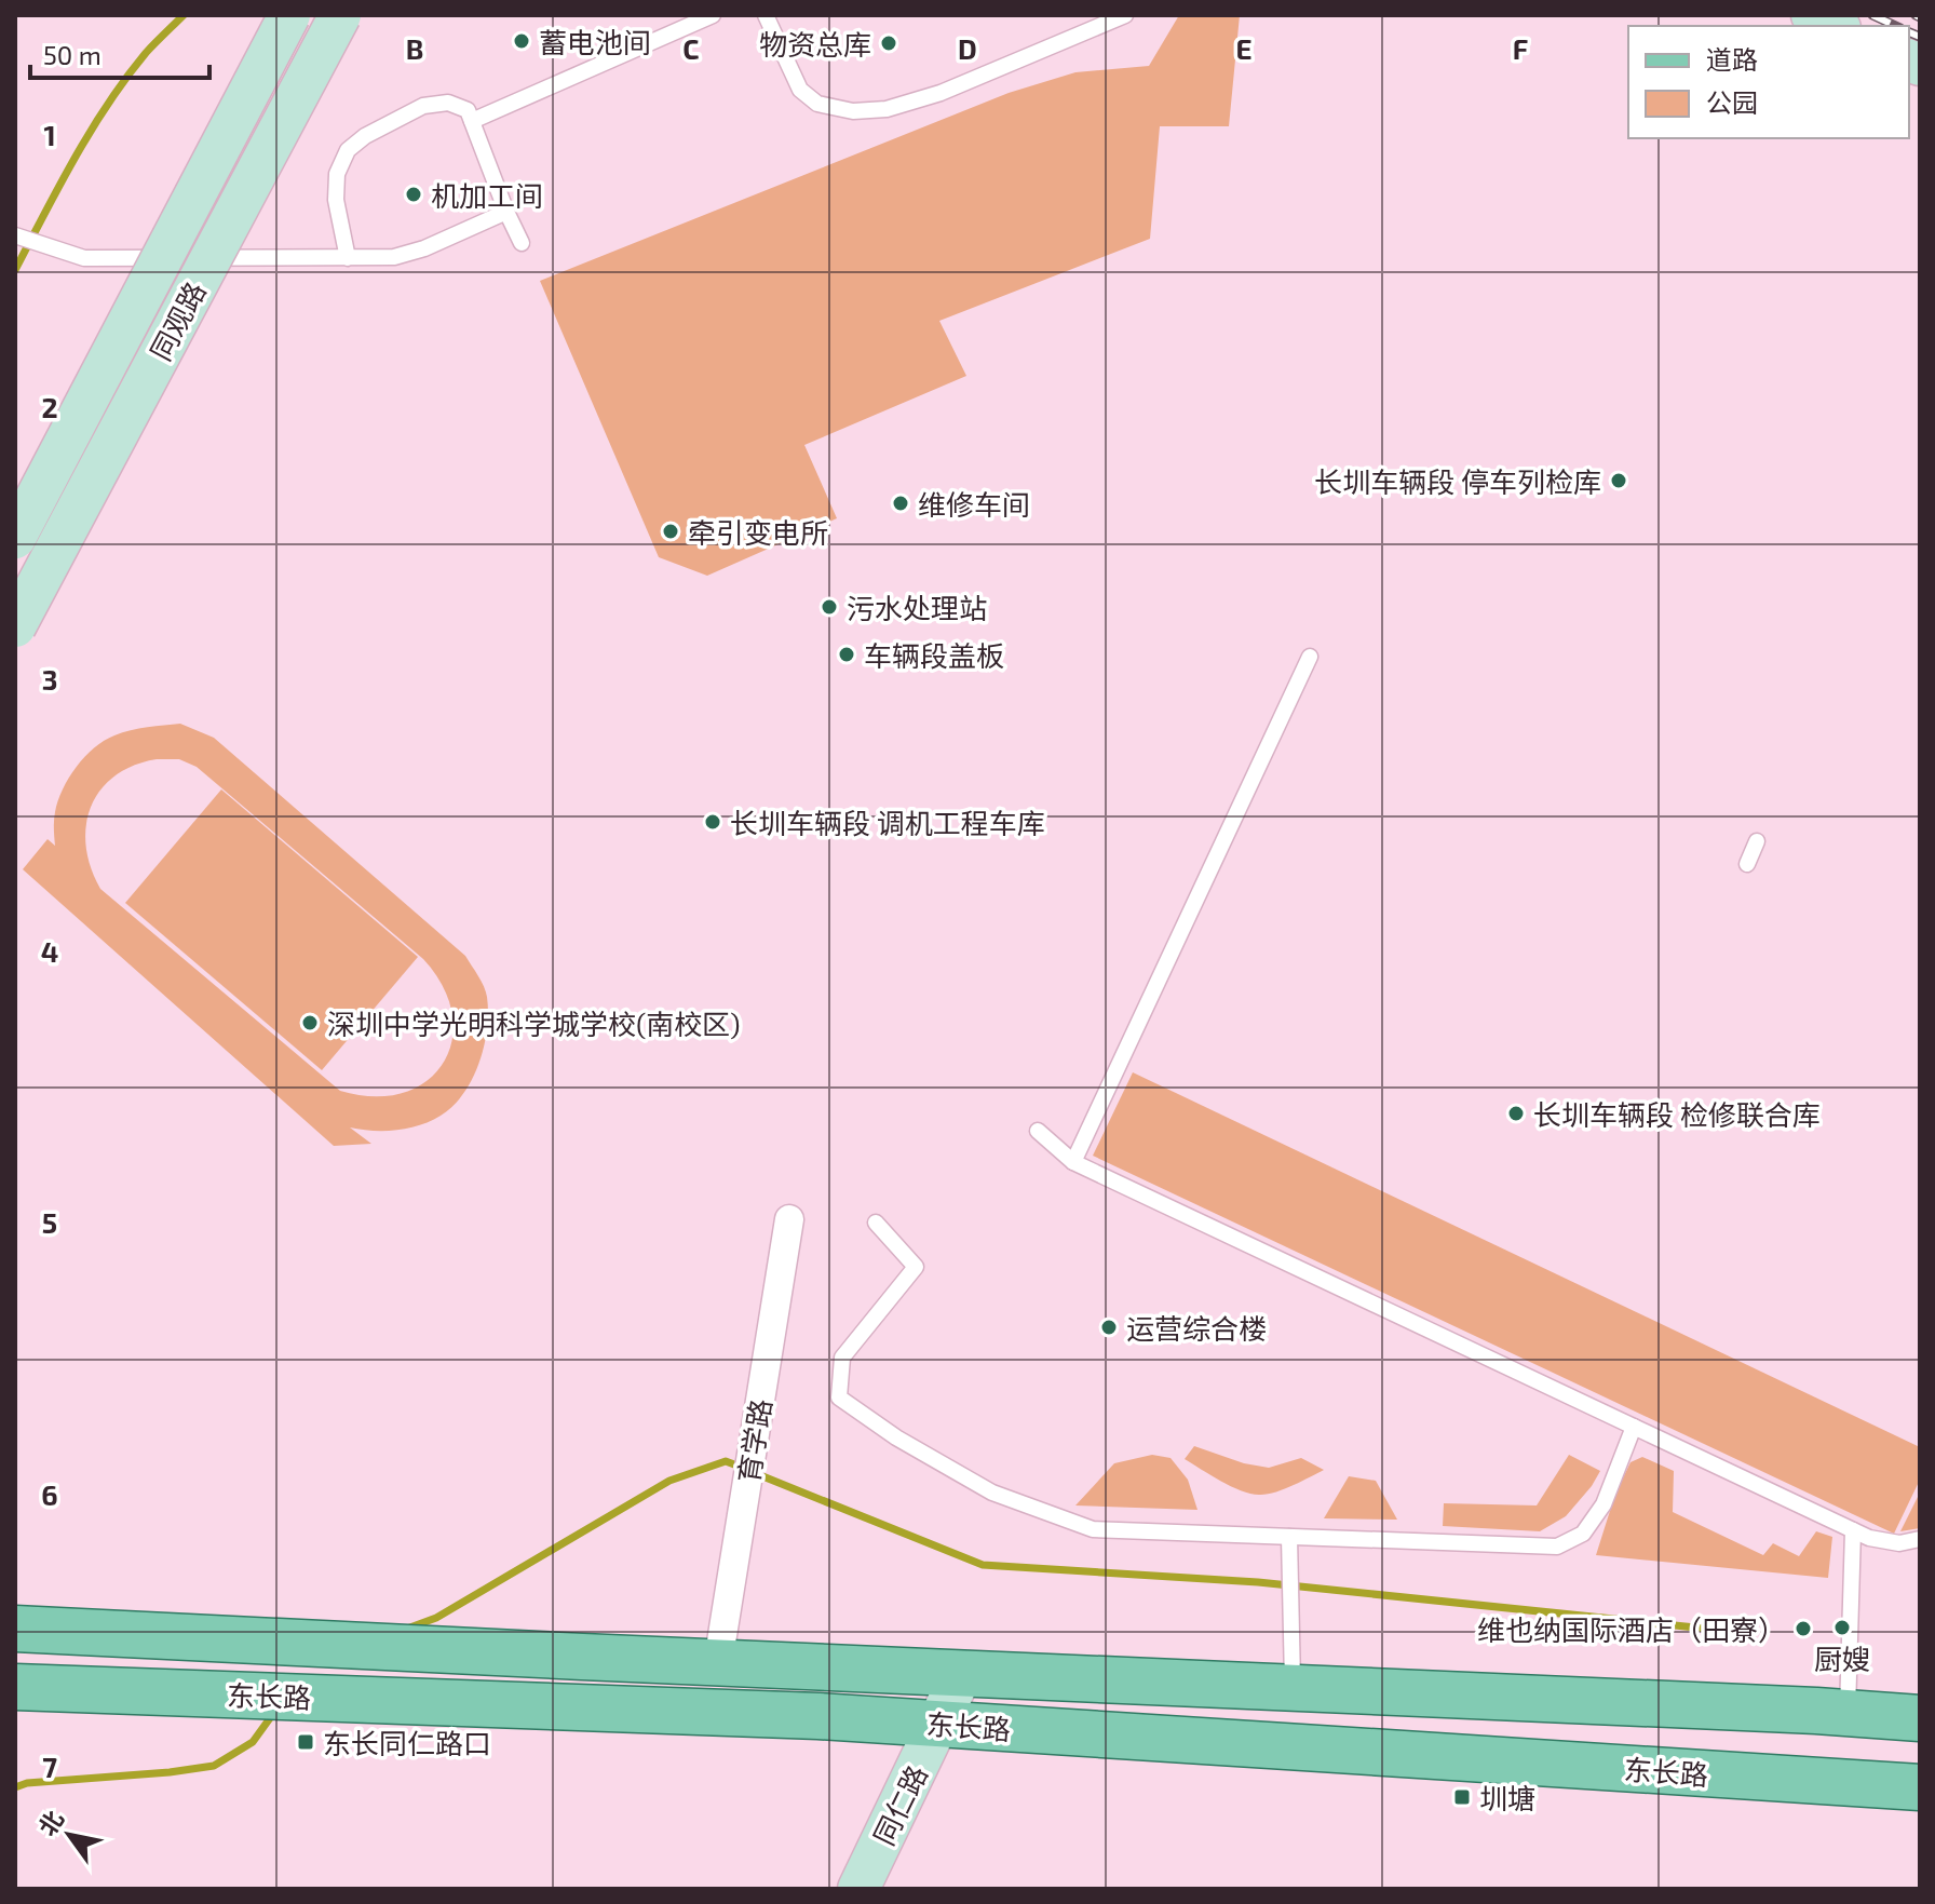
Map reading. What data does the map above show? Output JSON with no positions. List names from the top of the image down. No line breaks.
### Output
{"streets":{"main road":["东长路"],"street":["同观路","育学路","同仁路"]},"crossings":[["育学路","东长路"],["东长路","同仁路"]],"places":{"other":["蓄电池间","物资总库","机加工间","长圳车辆段 停车列检库","维修车间","牵引变电所","污水处理站","车辆段盖板","长圳车辆段 调机工程车库","深圳中学光明科学城学校(南校区)","长圳车辆段 检修联合库","运营综合楼","厨嫂","维也纳国际酒店（田寮）"],"transit":["东长同仁路口","圳塘"]},"legend":["道路","公园"],"scale_bar":"50 m","north":"top left","grid":{"columns":["B","C","D","E","F"],"rows":["1","2","3","4","5","6","7"]}}
